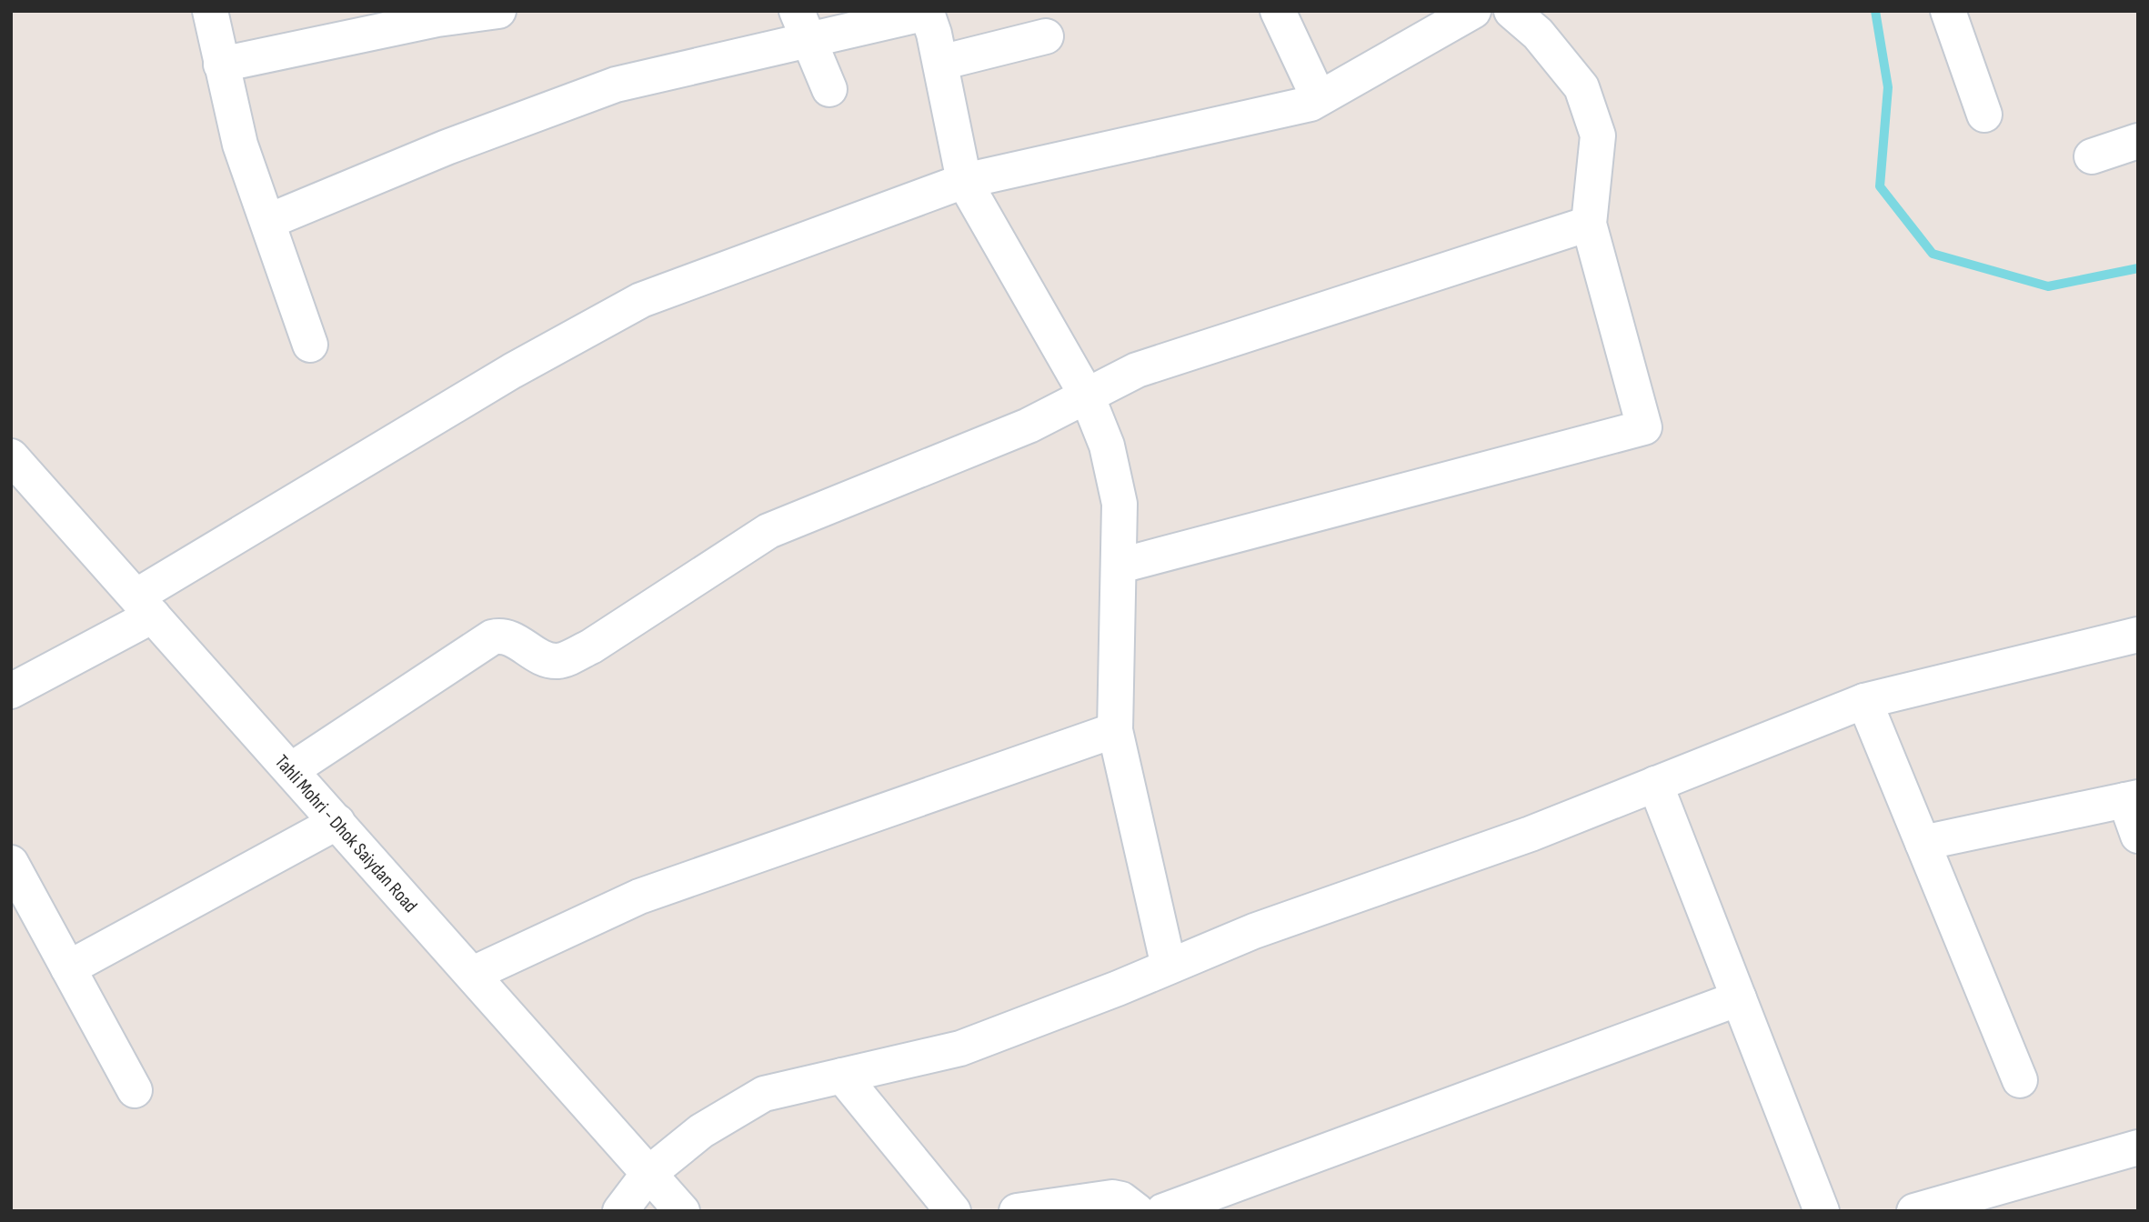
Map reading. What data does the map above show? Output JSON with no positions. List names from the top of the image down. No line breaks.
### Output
{"streets":{"street":["Tahli Mohri - Dhok Saiydan Road"]}}
